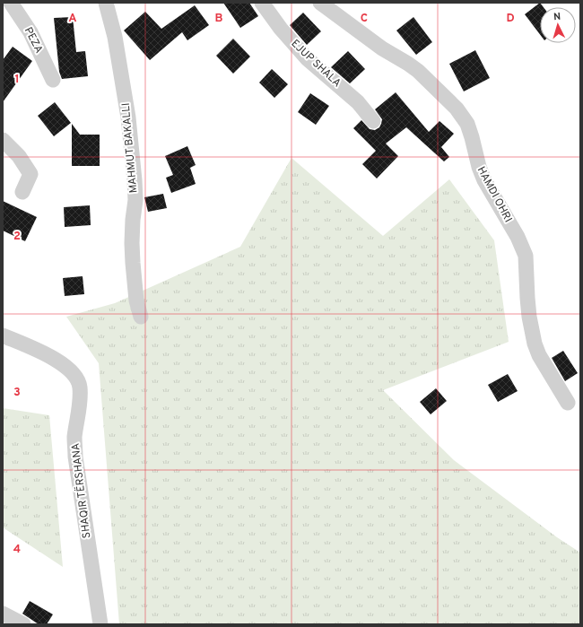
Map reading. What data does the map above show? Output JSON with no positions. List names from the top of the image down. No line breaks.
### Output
{"streets":{"street":["PEZA","EJUP SHALA","MAHMUT BAKALLI","HAMDI OHRI","SHAQIR TËRSHANA"]},"north":"top","grid":{"columns":["A","B","C","D"],"rows":["1","2","3","4"]}}
